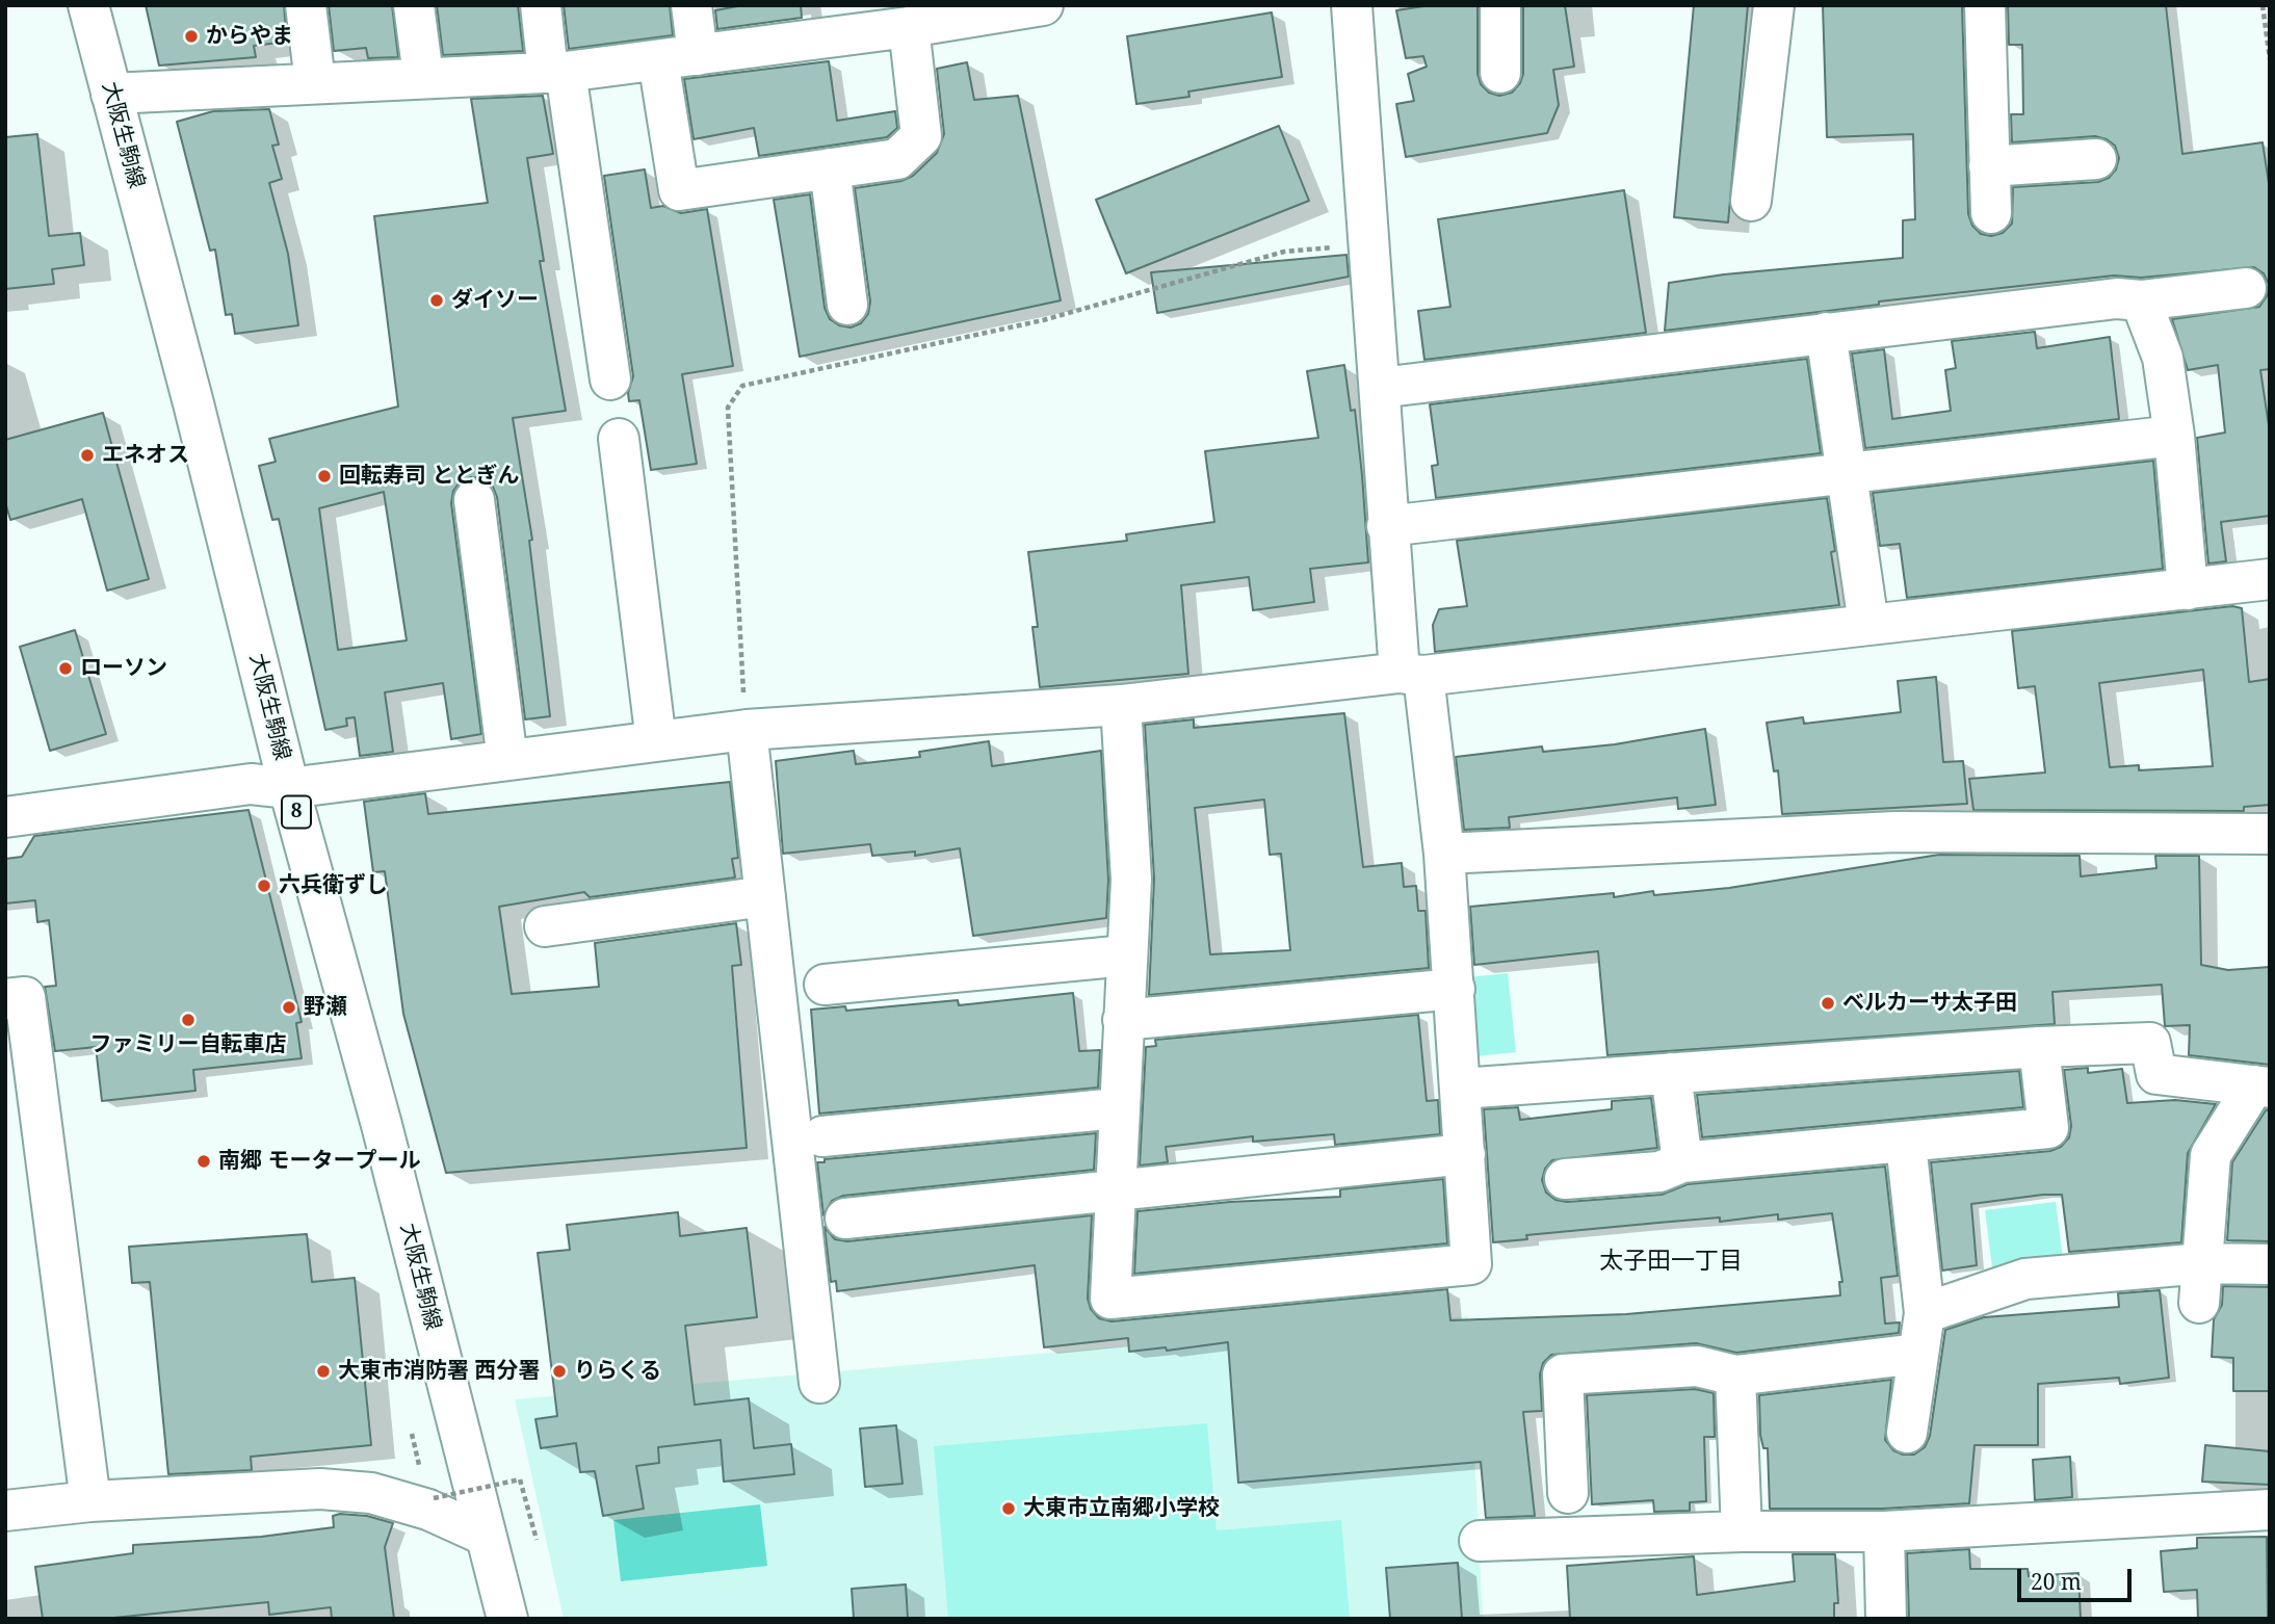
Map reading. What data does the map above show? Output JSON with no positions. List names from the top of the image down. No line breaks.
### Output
{"streets":{"street":["大阪生駒線","8"]},"districts":["太子田一丁目"],"places":["からやま","ダイソー","エネオス","回転寿司 ととぎん","ローソン","六兵衛ずし","ベルカーサ太子田","野瀬","ファミリー自転車店","南郷 モータープール","大東市消防署 西分署","りらくる","大東市立南郷小学校"],"scale_bar":"20 m"}
